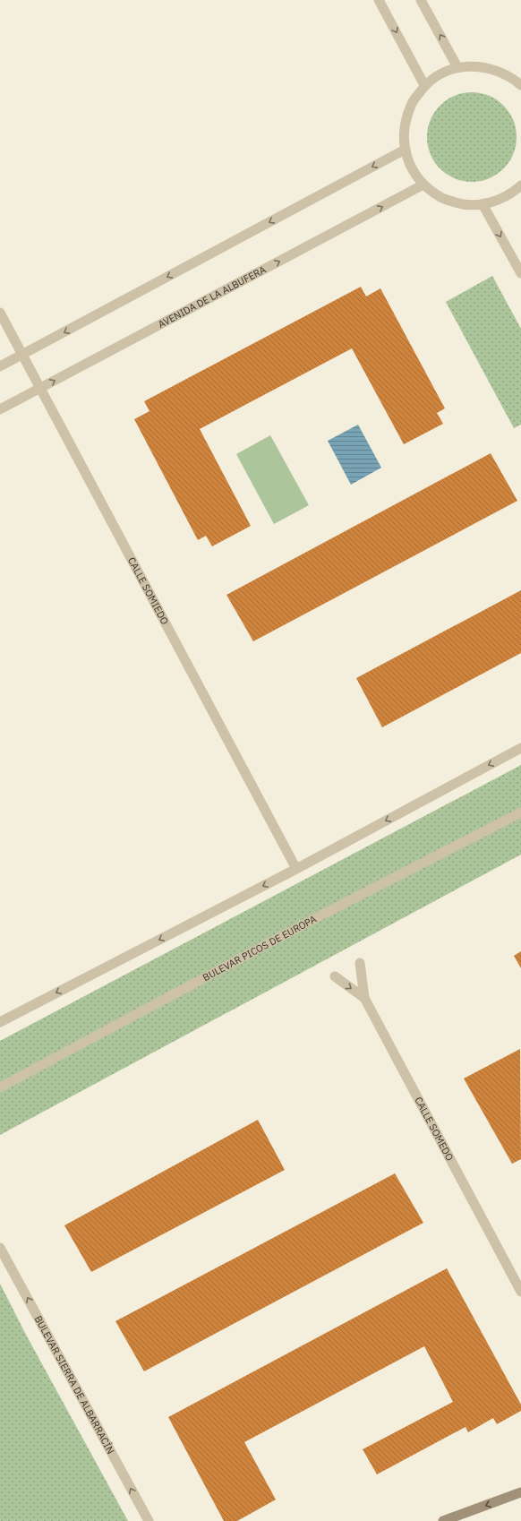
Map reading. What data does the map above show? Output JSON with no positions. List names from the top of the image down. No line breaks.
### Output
{"streets":{"street":["AVENIDA DE LA ALBUFERA","CALLE SOMIEDO","BULEVAR PICOS DE EUROPA","CALLE SOMEDO","BULEVAR SIERRA DE ALBARRACÍN"]},"crossings":[["AVENIDA DE LA ALBUFERA","CALLE SOMIEDO"]],"one_way":["BULEVAR SIERRA DE ALBARRACÍN"]}
